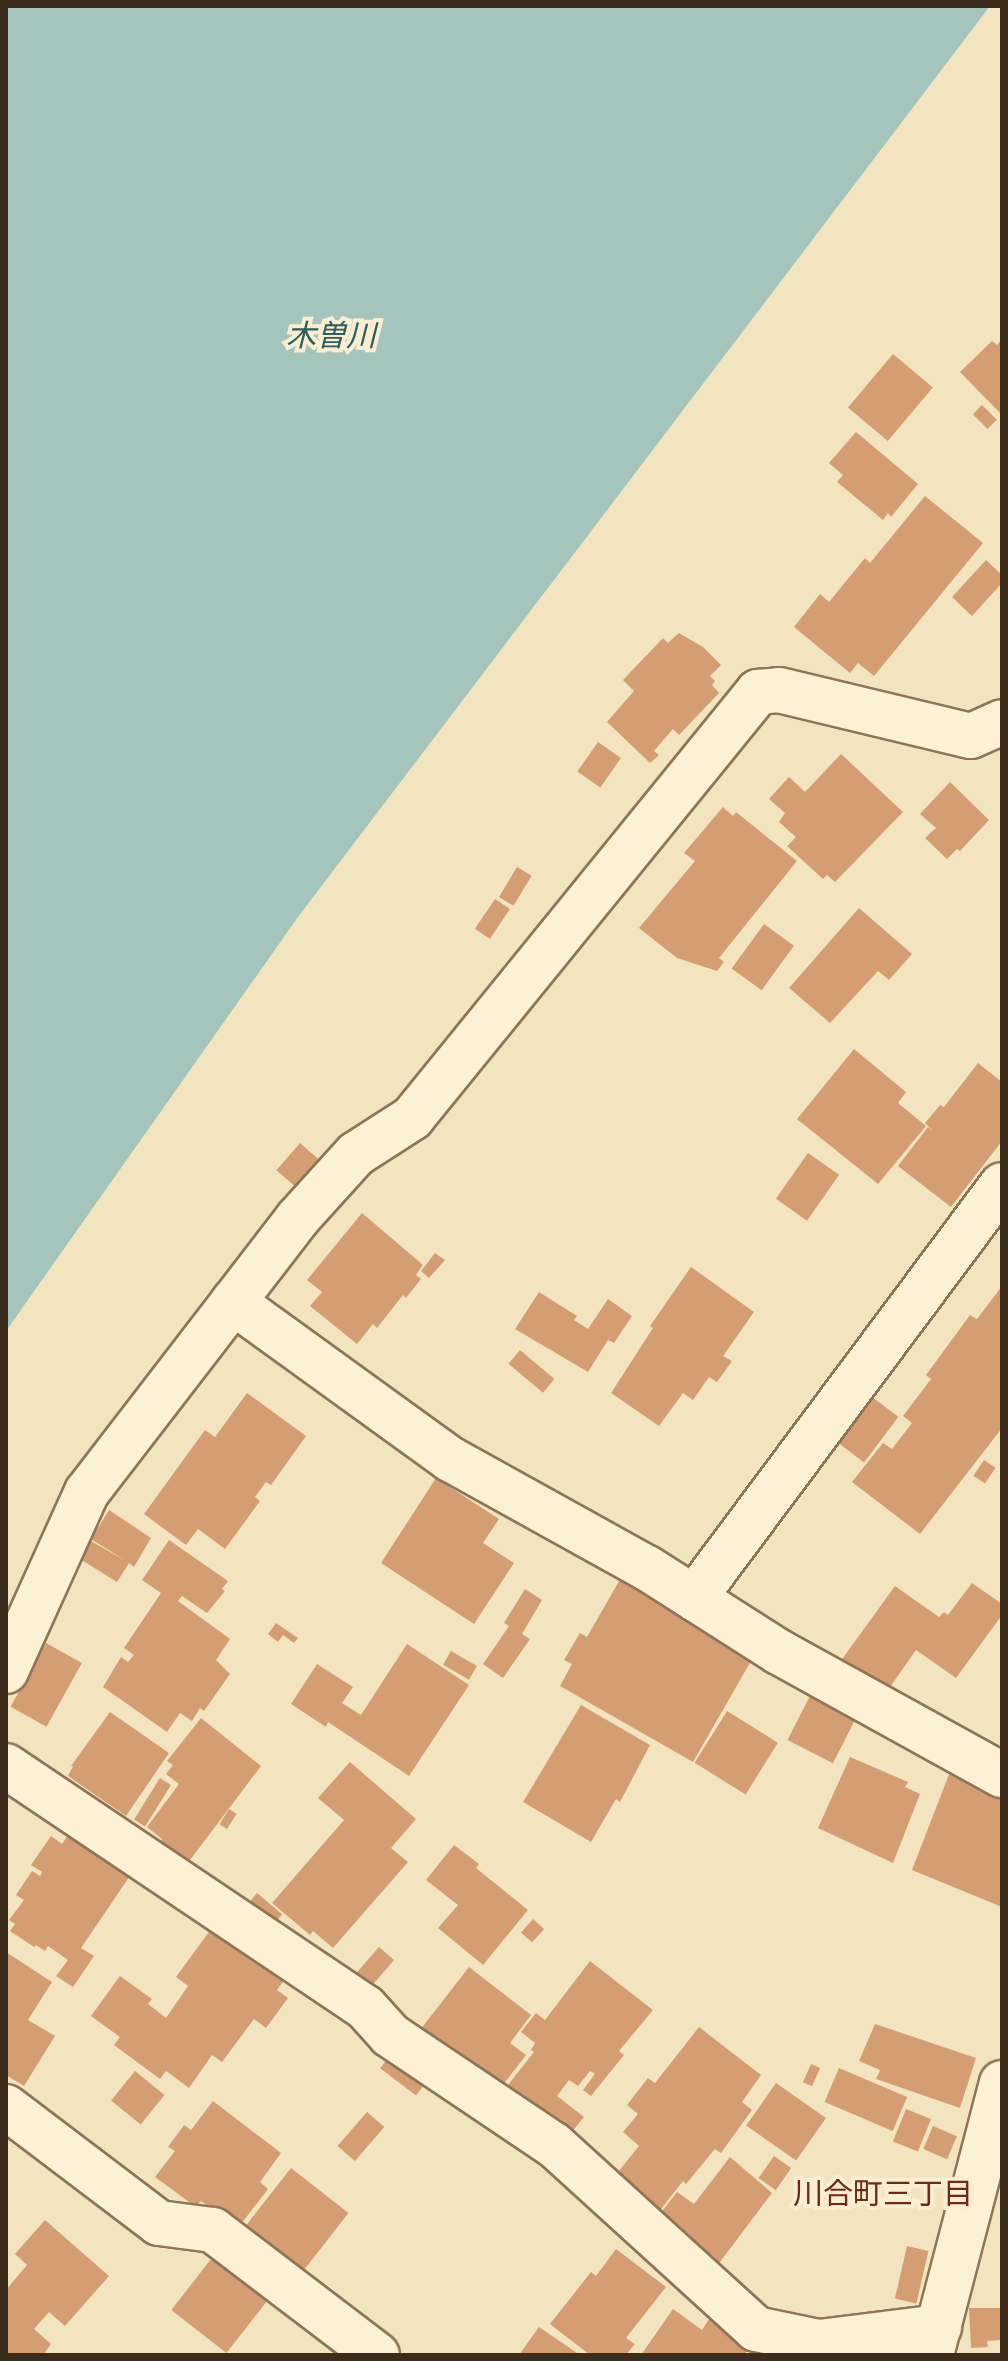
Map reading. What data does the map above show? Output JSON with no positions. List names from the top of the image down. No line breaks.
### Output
{"districts":["川合町三丁目"],"water":["木曽川"]}
